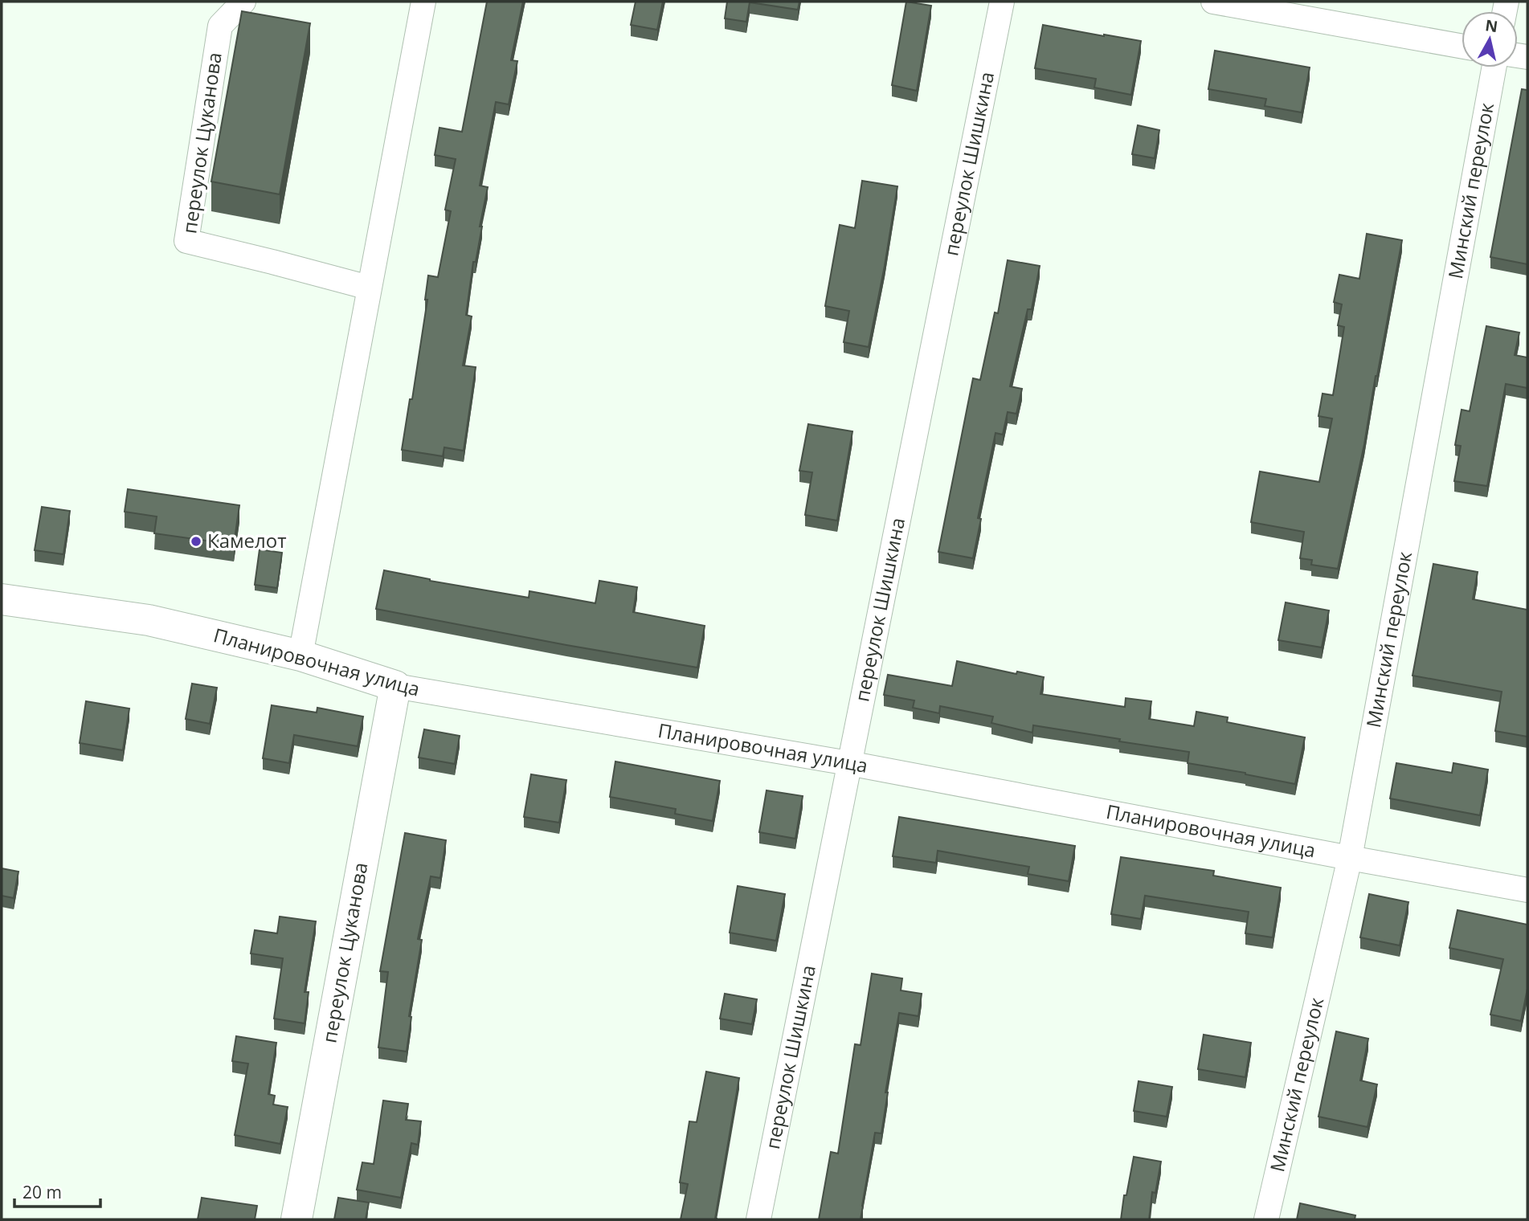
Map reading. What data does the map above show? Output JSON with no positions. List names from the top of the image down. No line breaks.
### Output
{"streets":{"main road":["переулок Цуканова","Планировочная улица"],"street":["переулок Шишкина","Минский переулок"]},"crossings":[["переулок Цуканова","Планировочная улица"],["переулок Шишкина","Планировочная улица"],["Минский переулок","Планировочная улица"]],"places":["Камелот"],"scale_bar":"20 m","north":"top"}
